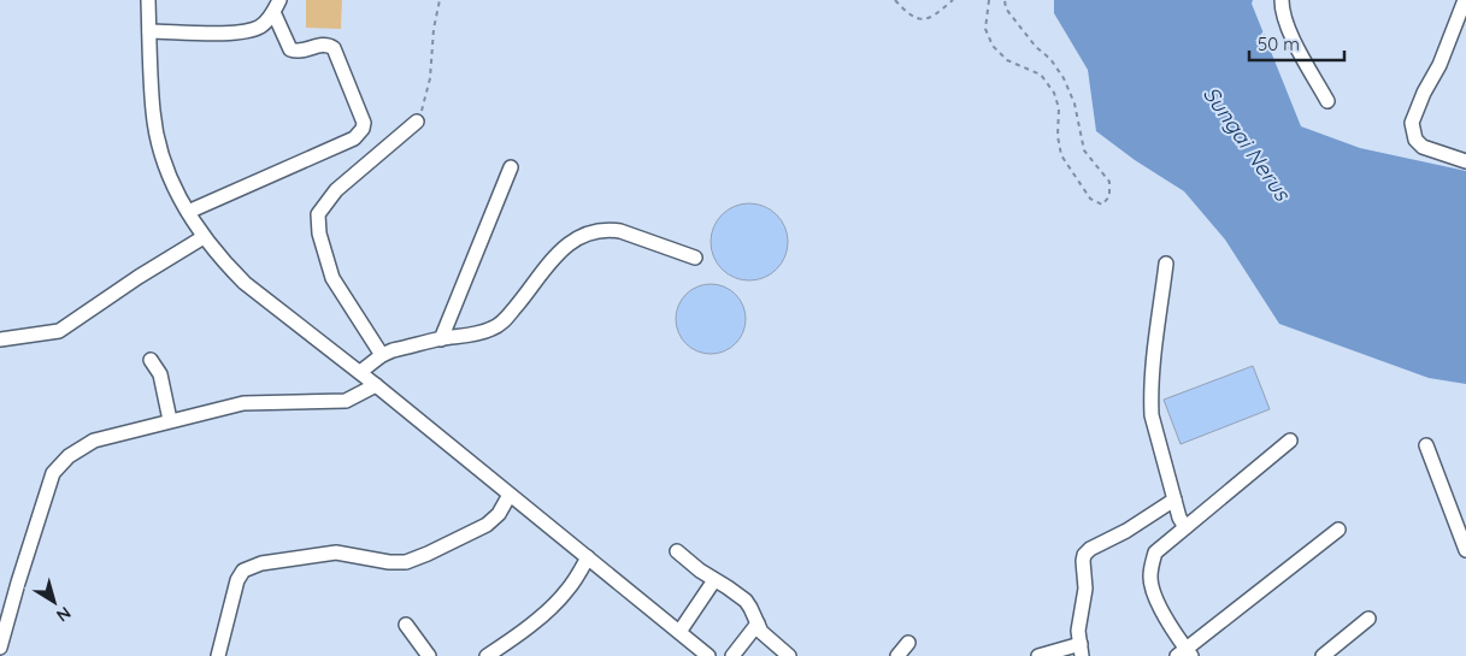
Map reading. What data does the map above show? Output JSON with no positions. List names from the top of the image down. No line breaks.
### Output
{"water":["Sungai Nerus"],"scale_bar":"50 m","north":"bottom right"}
